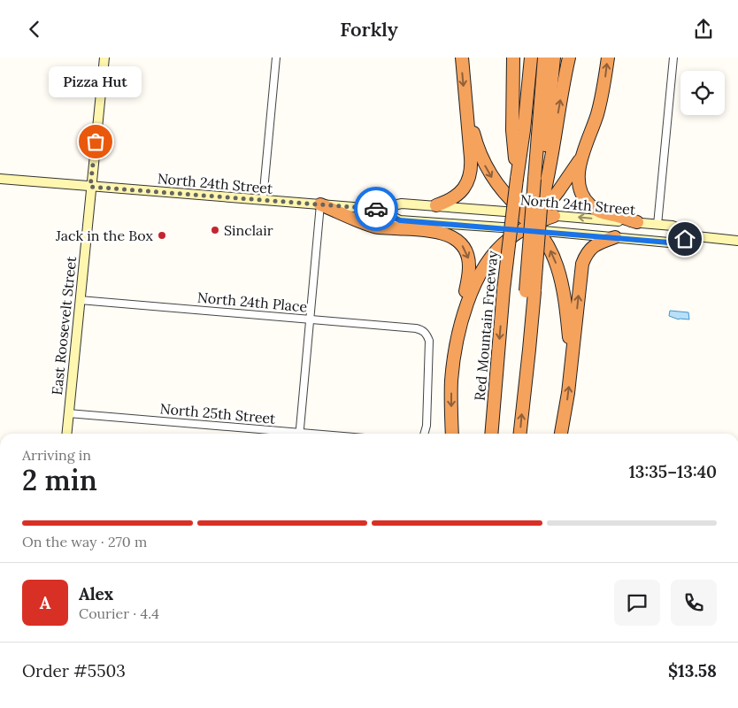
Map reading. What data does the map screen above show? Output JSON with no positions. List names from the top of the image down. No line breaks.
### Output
{"streets":{"highway":["Red Mountain Freeway"],"main road":["North 24th Street","East Roosevelt Street"],"street":["North 24th Place","North 25th Street"]},"crossings":[["North 24th Street","East Roosevelt Street"],["North 24th Place","East Roosevelt Street"],["East Roosevelt Street","North 25th Street"]],"places":["Pizza Hut","Sinclair","Jack in the Box"],"page":{"header":"Forkly","bubble":"Pizza Hut","heading":["2 min","Arriving in","13:35–13:40"],"panel":["Alex","Courier · 4.4","Order #5503","$13.58"],"bar":"On the way · 270 m","round":"A"}}
